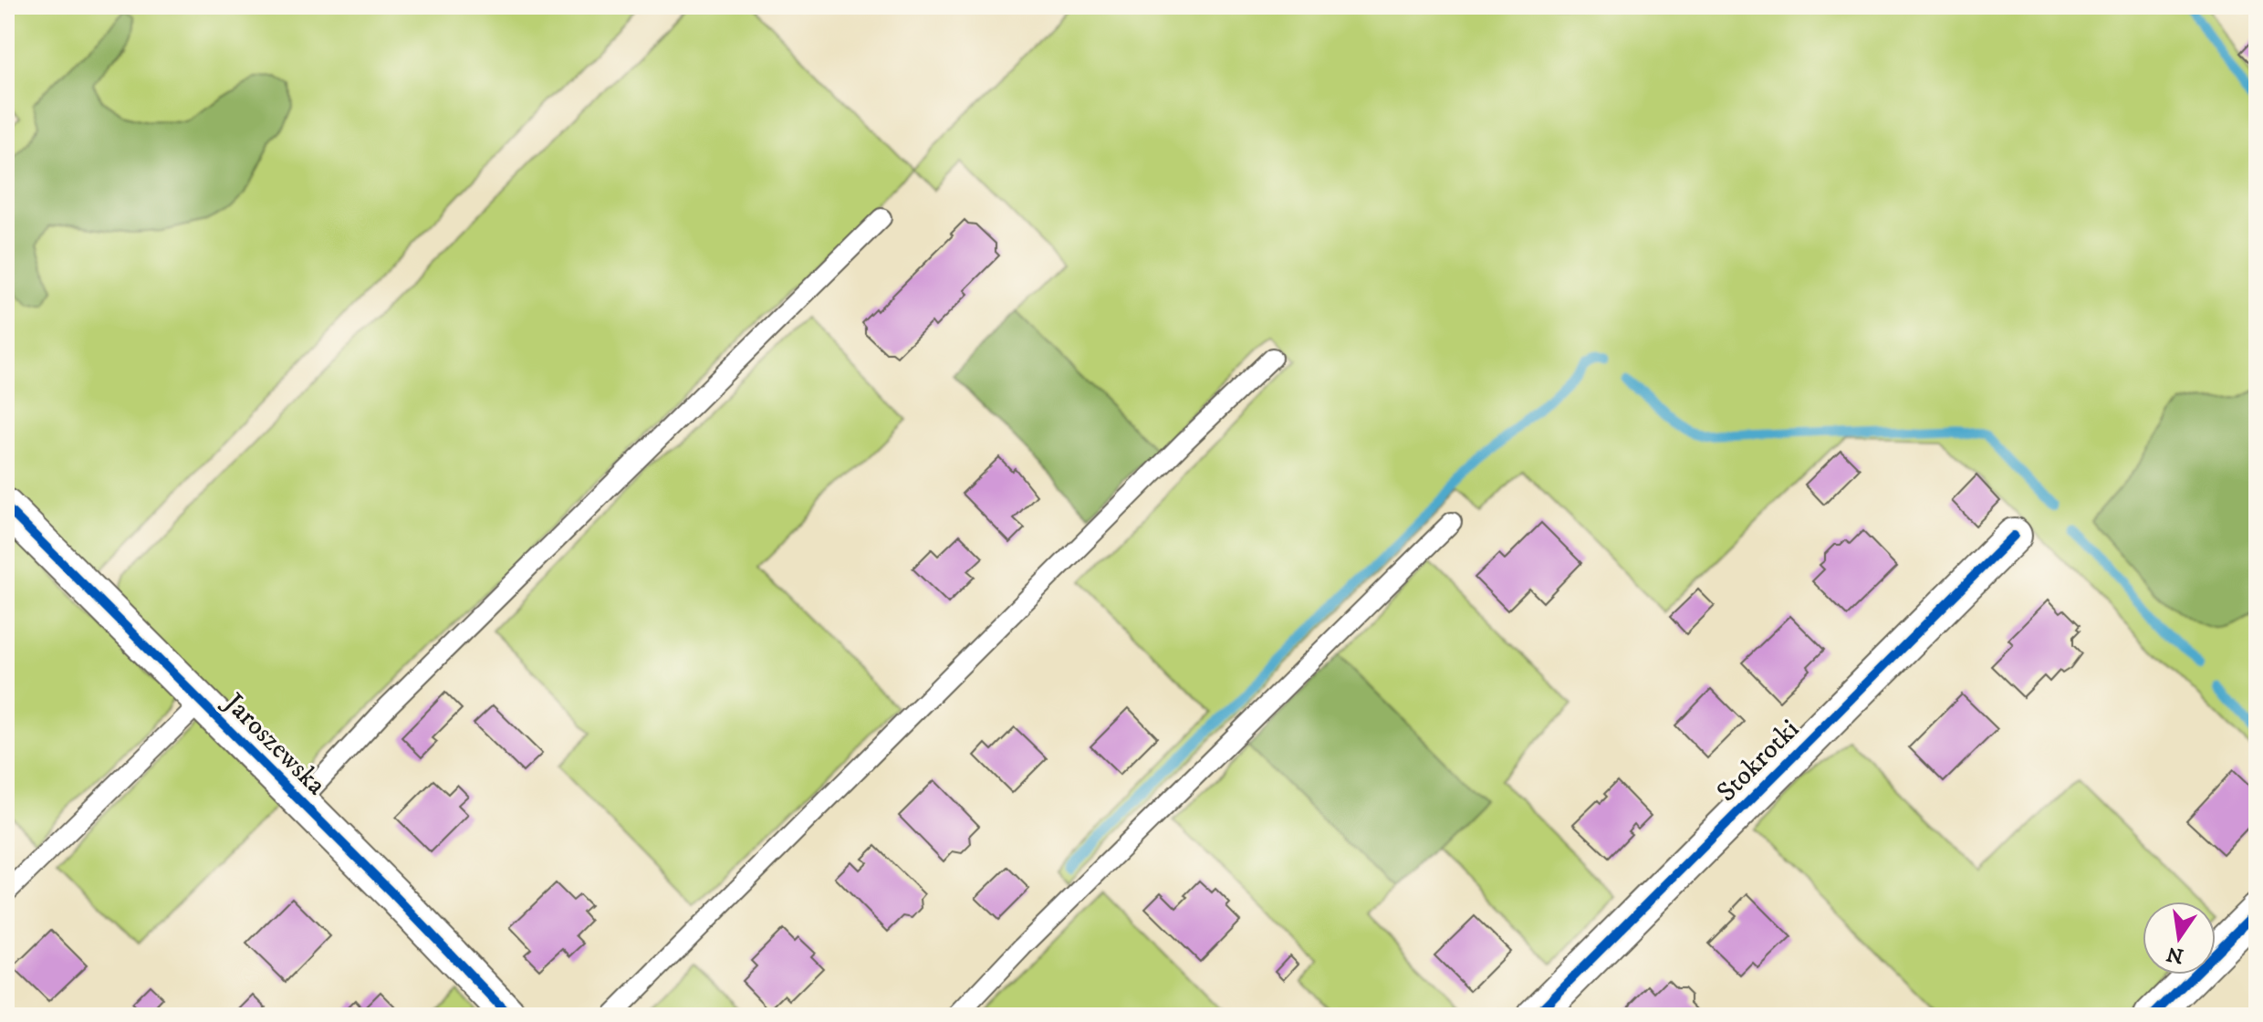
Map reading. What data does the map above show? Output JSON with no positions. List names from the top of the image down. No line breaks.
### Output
{"streets":{"street":["Jaroszewska","Stokrotki"]},"north":"bottom"}
